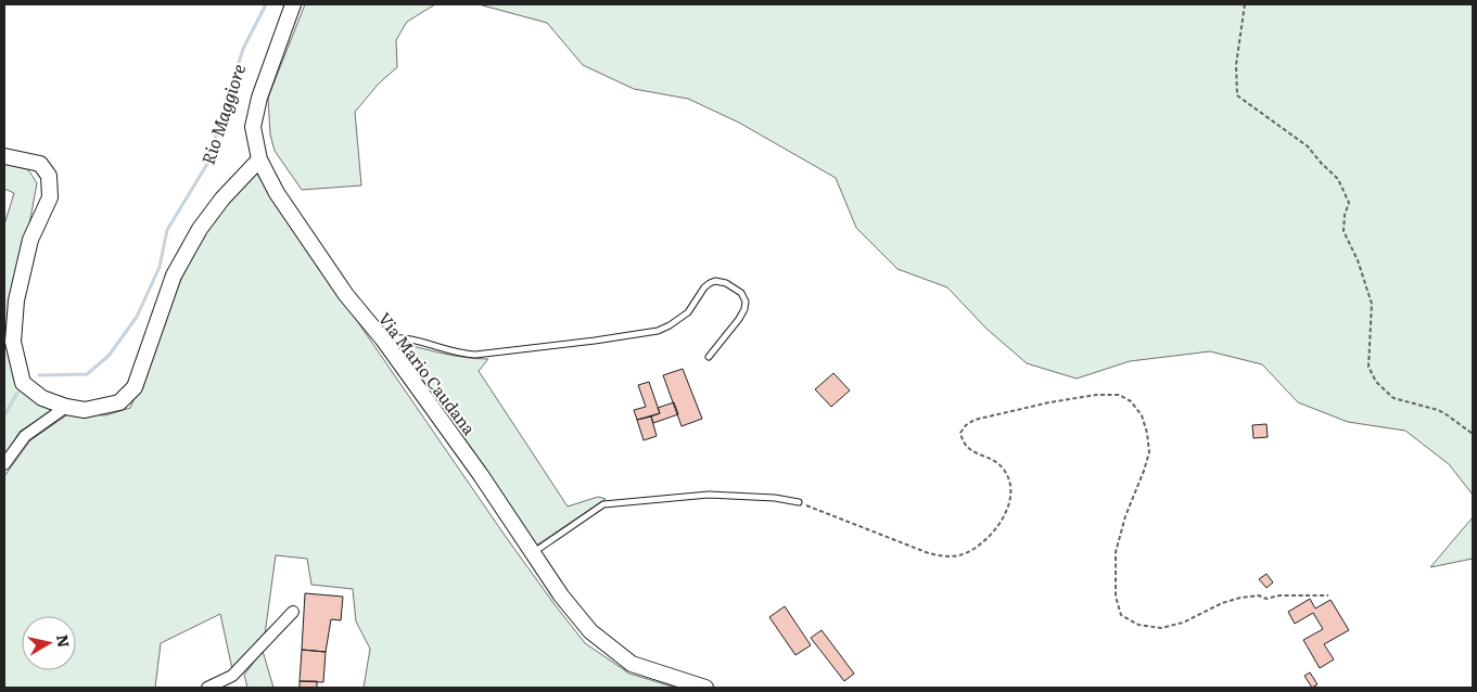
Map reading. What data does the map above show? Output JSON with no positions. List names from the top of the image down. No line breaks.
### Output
{"streets":{"main road":["Via Mario Caudana"]},"water":["Rio Maggiore"],"north":"right"}
